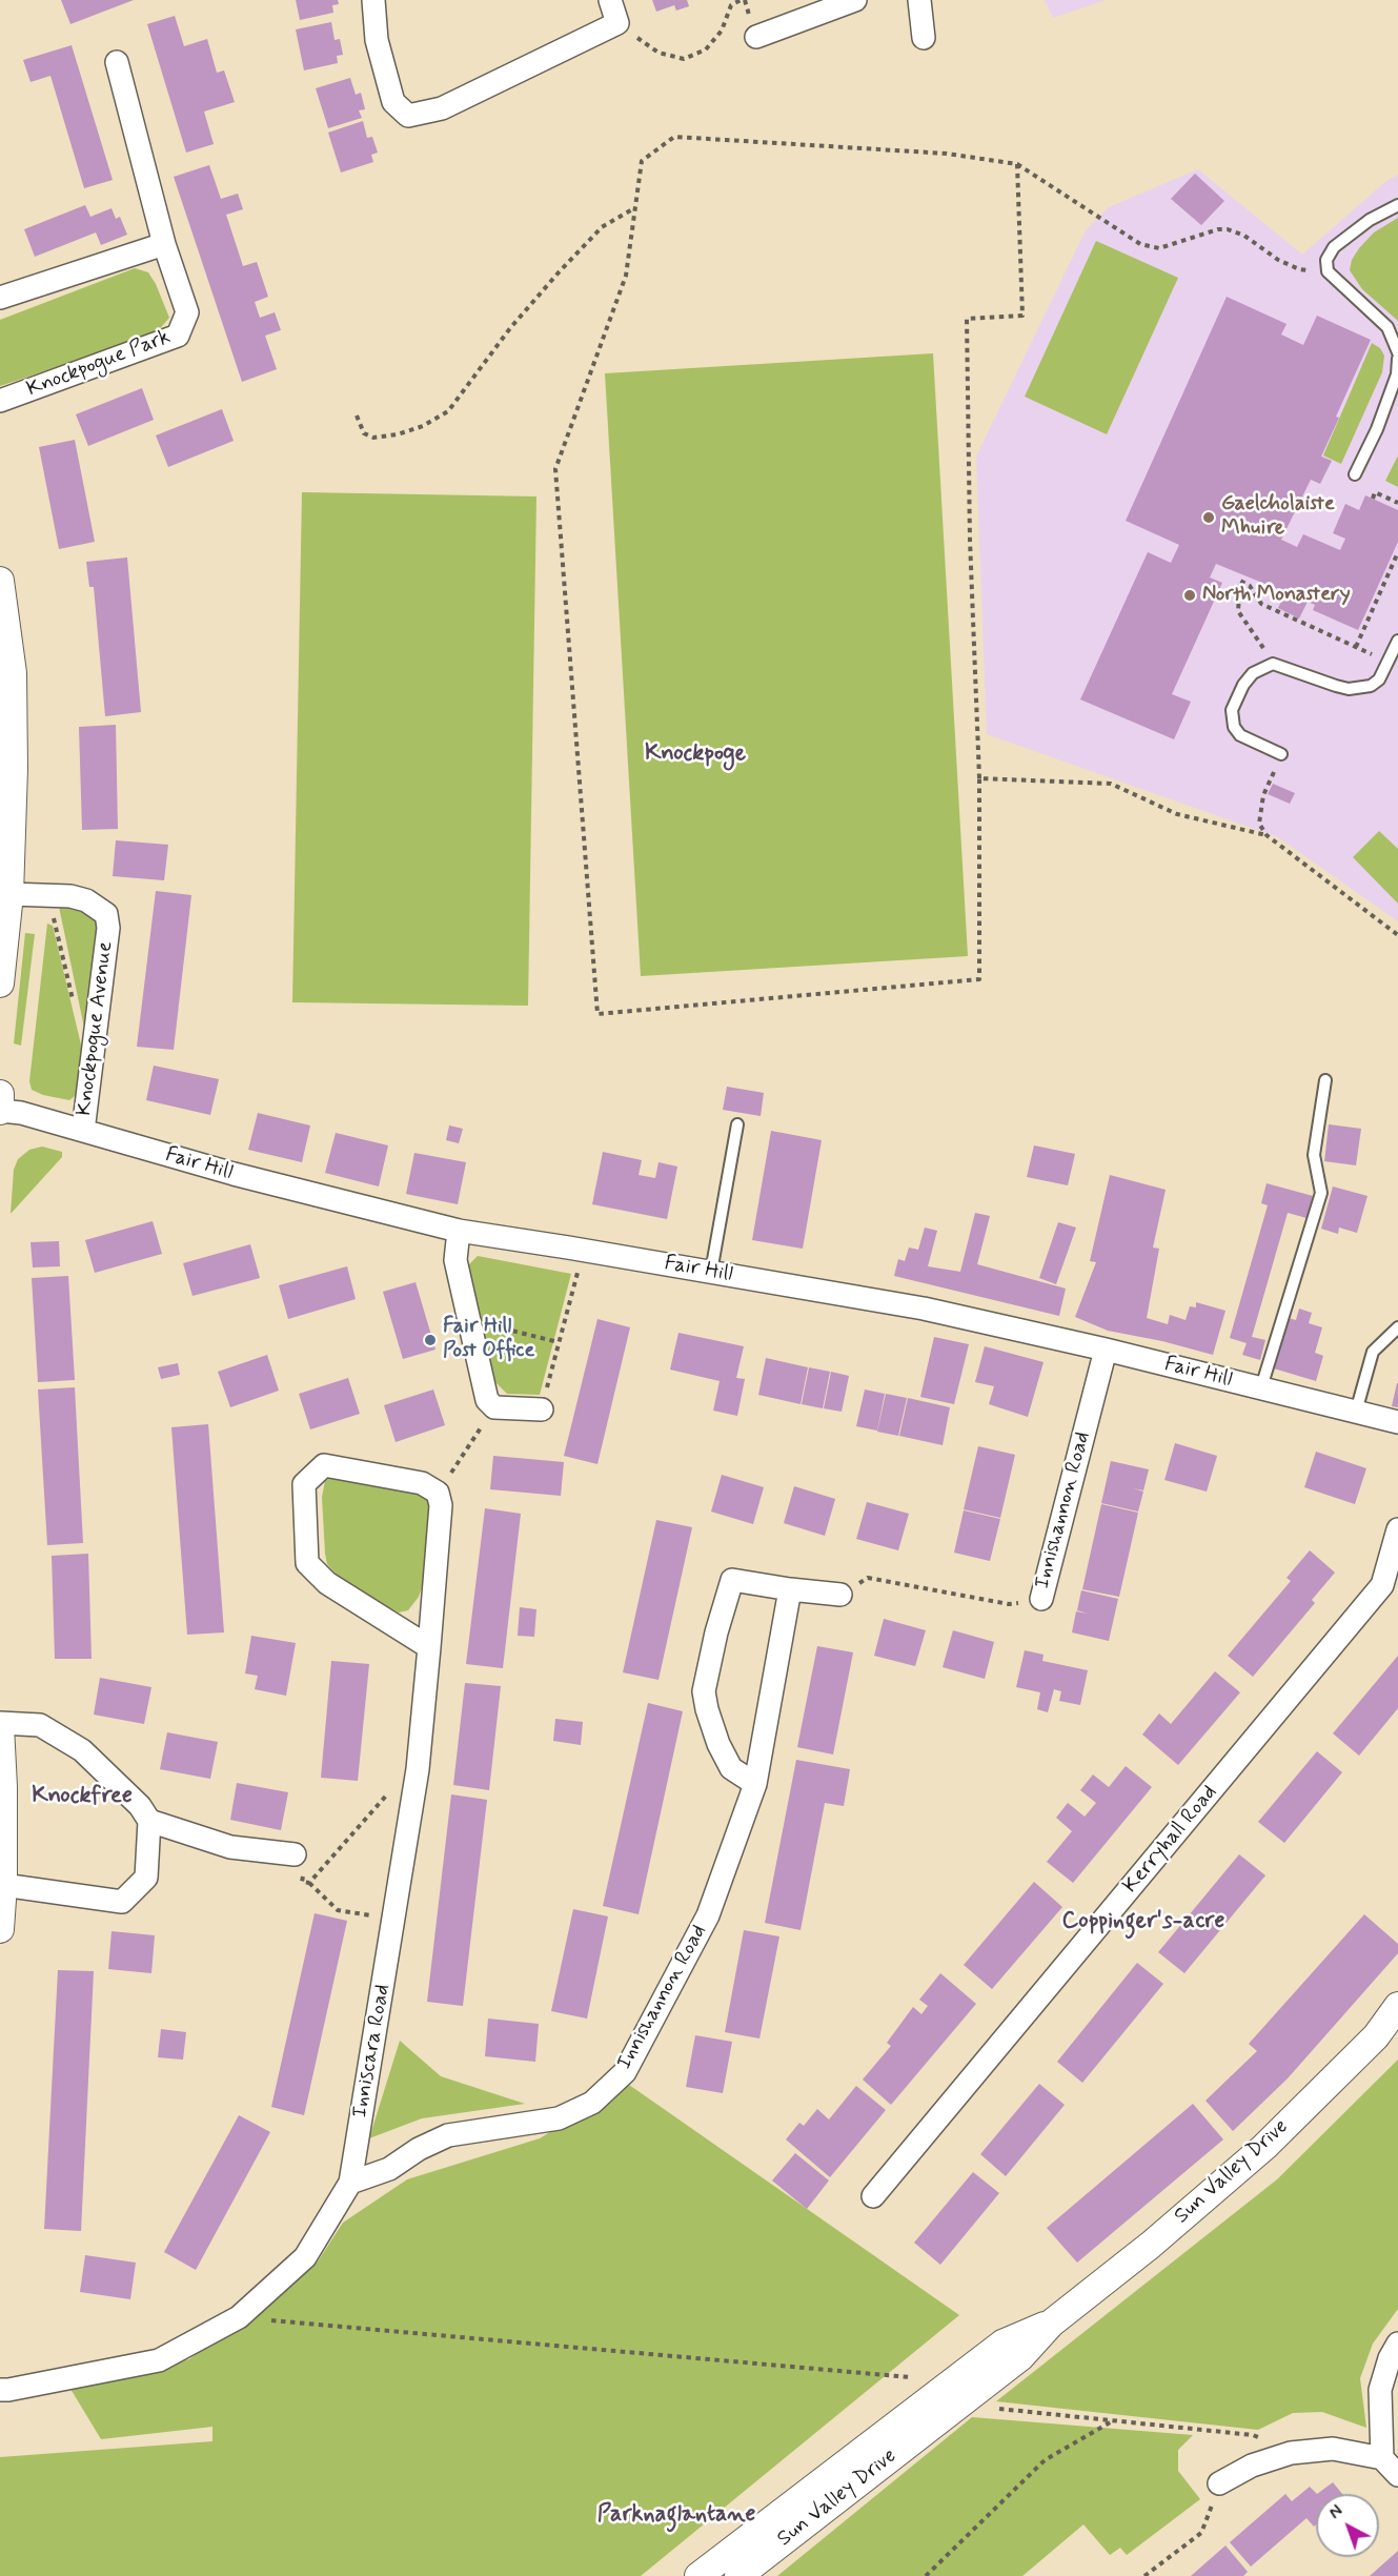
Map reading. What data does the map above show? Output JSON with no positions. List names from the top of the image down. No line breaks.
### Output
{"streets":{"street":["Knockpogue Park","Knockpogue Avenue","Fair Hill","Innishannon Road","Kerryhall Road","Inniscara Road","Sun Valley Drive"]},"crossings":[["Knockpogue Avenue","Fair Hill"],["Fair Hill","Innishannon Road"],["Innishannon Road","Inniscara Road"]],"districts":["Knockpoge","Knockfree","Coppinger's-acre","Parknaglantane"],"places":["Gaelcholaiste Mhuire","North Monastery","Fair Hill Post Office"],"north":"top left"}
